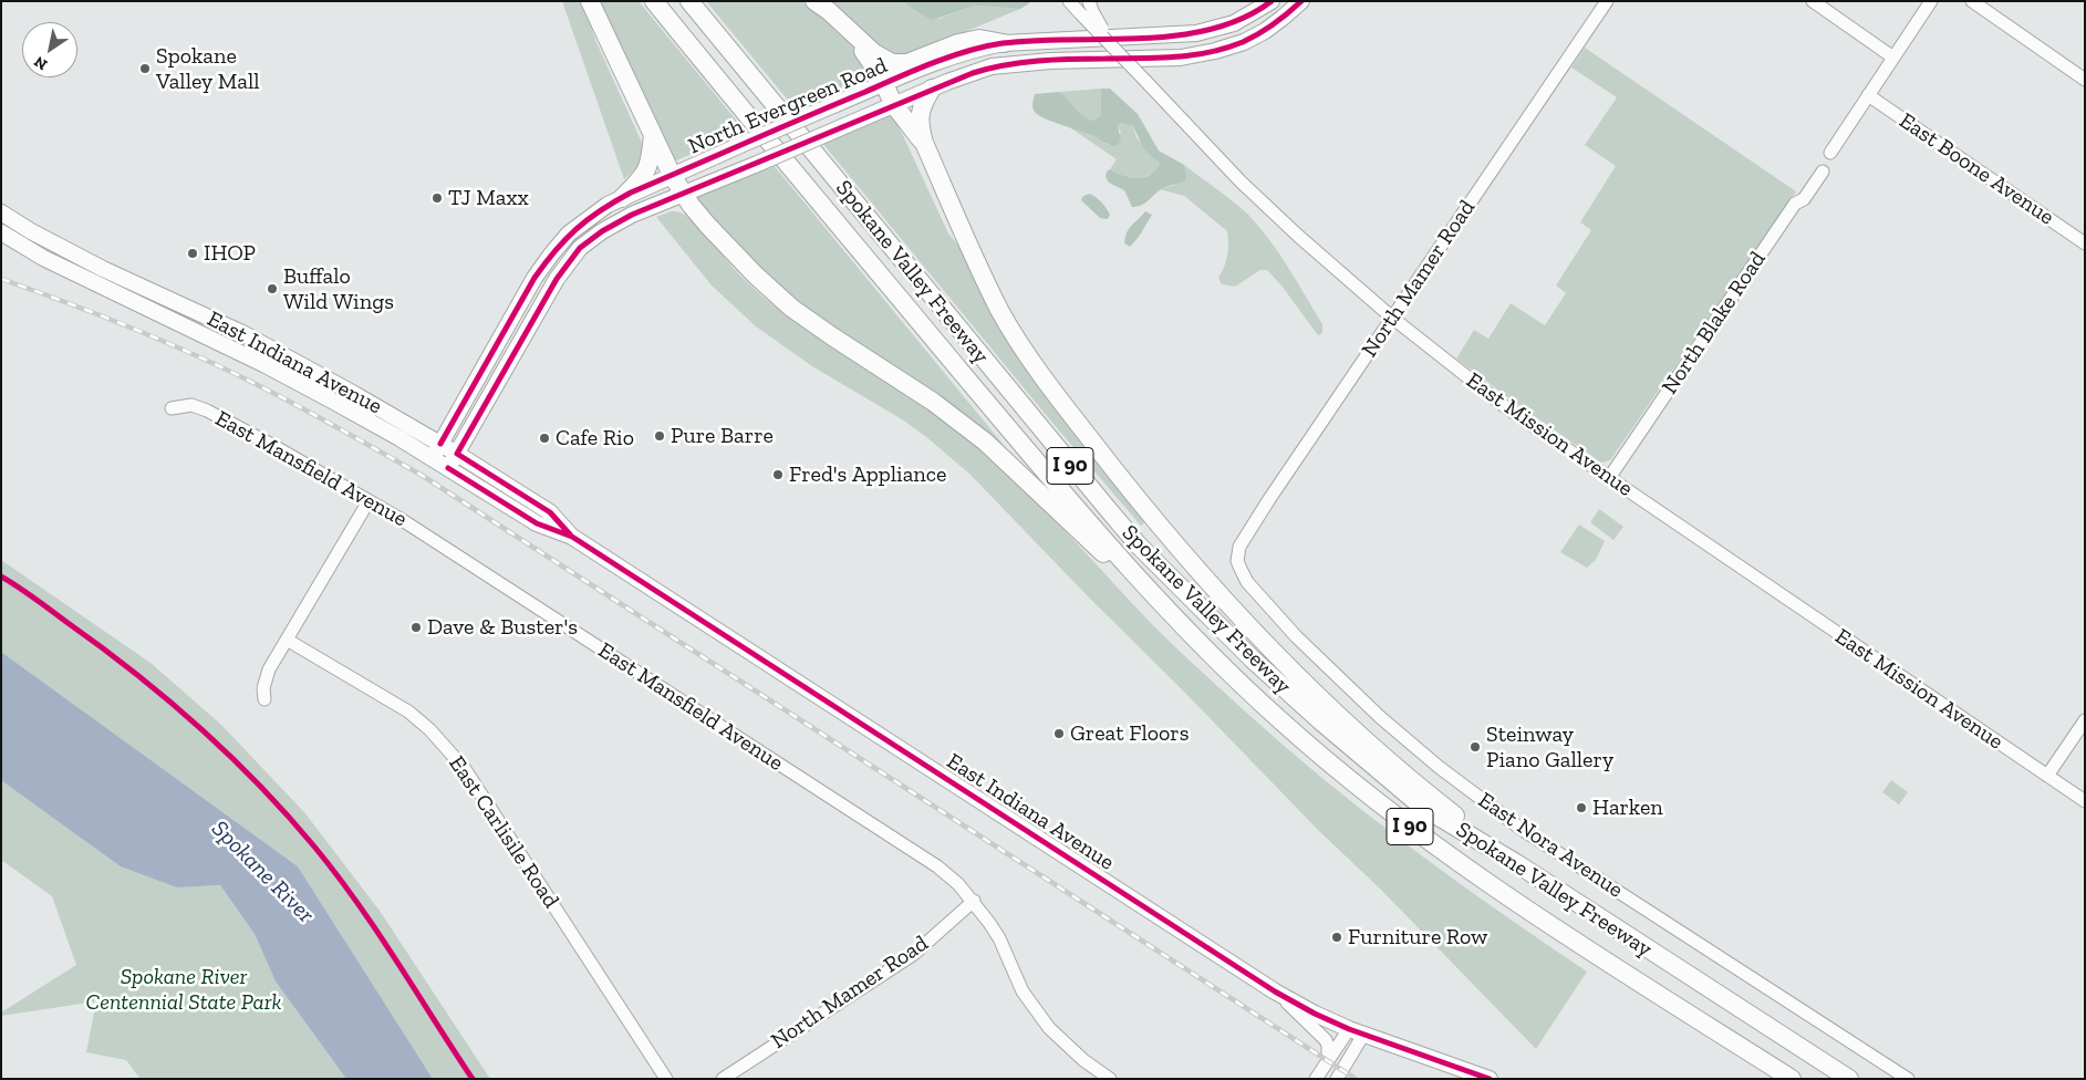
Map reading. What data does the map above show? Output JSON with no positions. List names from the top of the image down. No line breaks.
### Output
{"streets":{"highway":["Spokane Valley Freeway","I 90"],"main road":["North Evergreen Road","East Indiana Avenue"],"street":["East Boone Avenue","North Mamer Road","North Blake Road","East Mission Avenue","East Mansfield Avenue","East Carlisile Road","East Nora Avenue"]},"crossings":[["North Evergreen Road","East Indiana Avenue"],["North Mamer Road","East Mission Avenue"],["North Mamer Road","East Mansfield Avenue"],["North Mamer Road","East Nora Avenue"],["North Blake Road","East Mission Avenue"]],"water":["Spokane River"],"parks":["Spokane River Centennial State Park"],"places":["Spokane Valley Mall","TJ Maxx","IHOP","Buffalo Wild Wings","Pure Barre","Cafe Rio","Fred's Appliance","Dave & Buster's","Great Floors","Steinway Piano Gallery","Harken","Furniture Row"],"north":"bottom left"}
